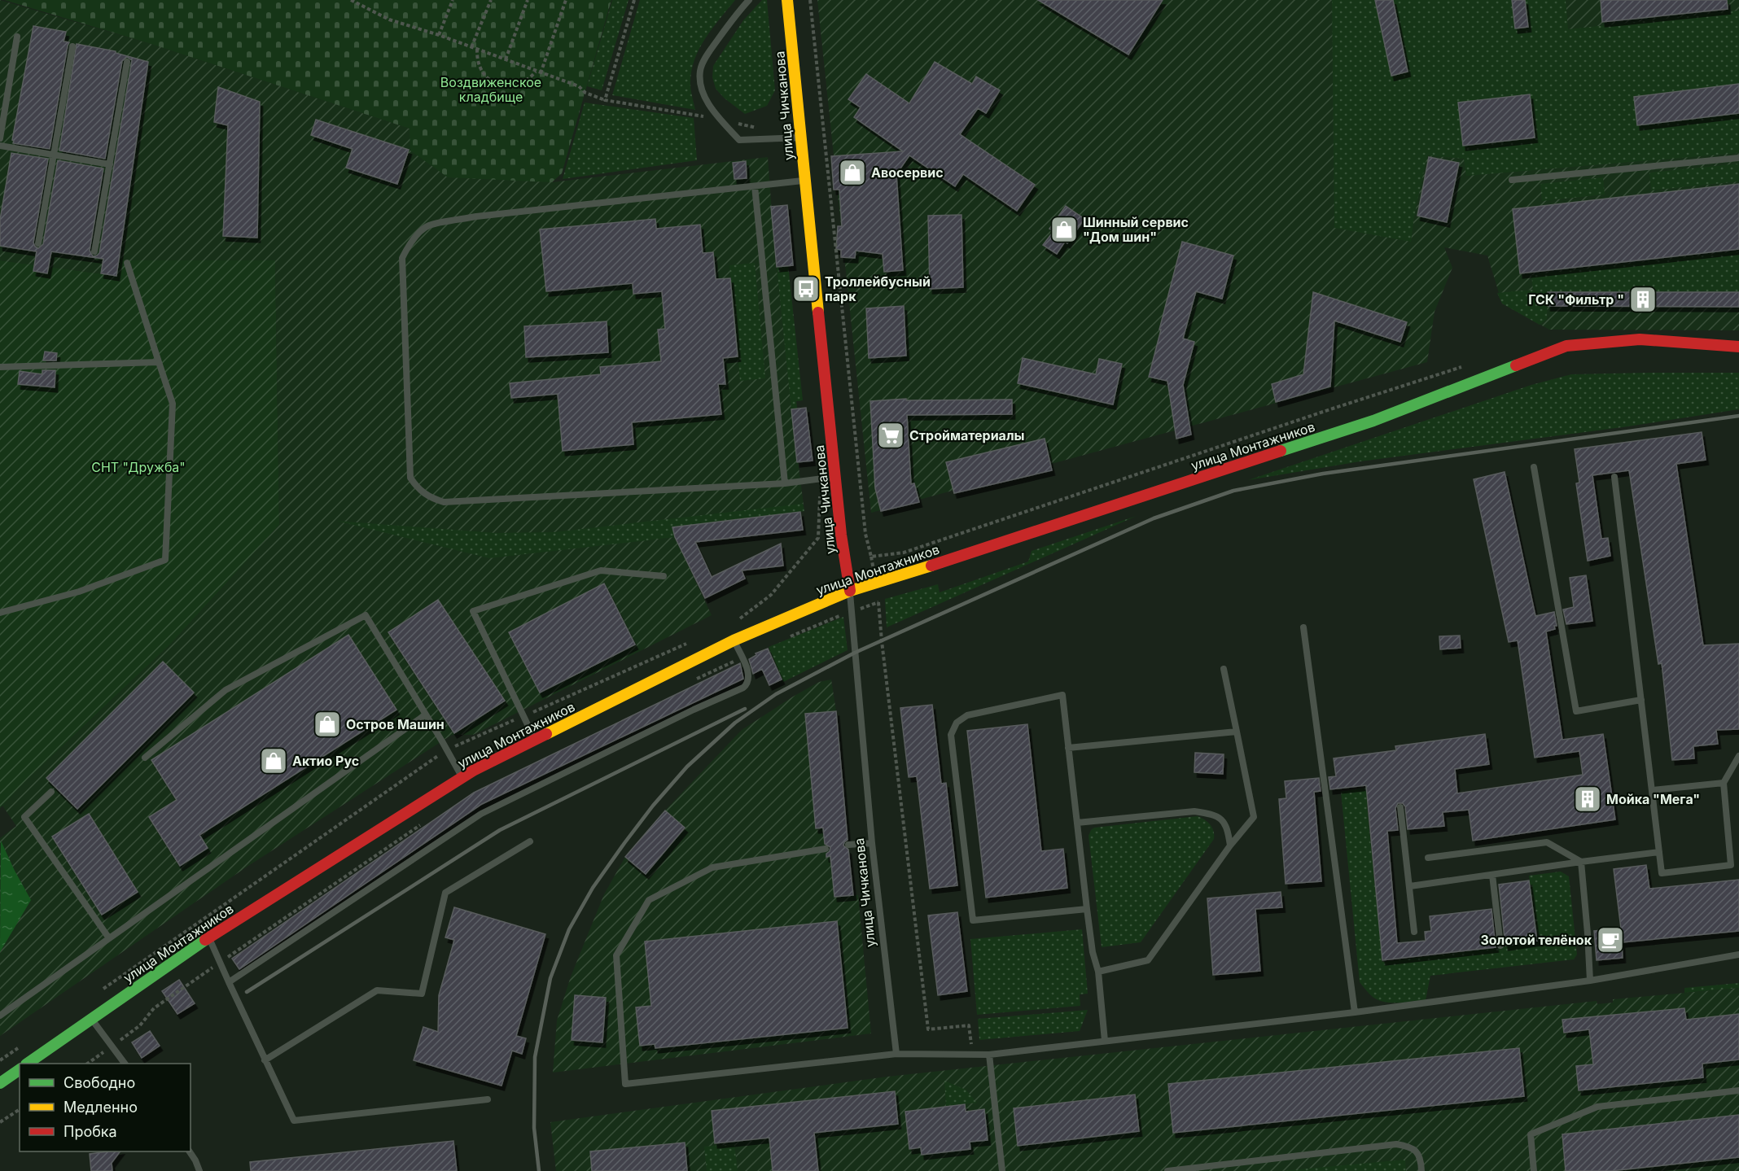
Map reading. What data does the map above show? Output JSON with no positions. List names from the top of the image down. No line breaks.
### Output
{"streets":{"main road":["улица Чичканова","улица Монтажников"]},"crossings":[["улица Чичканова","улица Монтажников"]],"parks":["Воздвиженское кладбище","СНТ \"Дружба\""],"places":{"shop":["Авосервис","Шинный сервис \"Дом шин\"","Остров Машин","Актио Рус"],"bus stop":["Троллейбусный парк"],"building":["ГСК \"Фильтр \"","Мойка \"Мега\""],"supermarket":["Стройматериалы"],"cafe":["Золотой телёнок"]},"legend":["Свободно","Медленно","Пробка"]}
